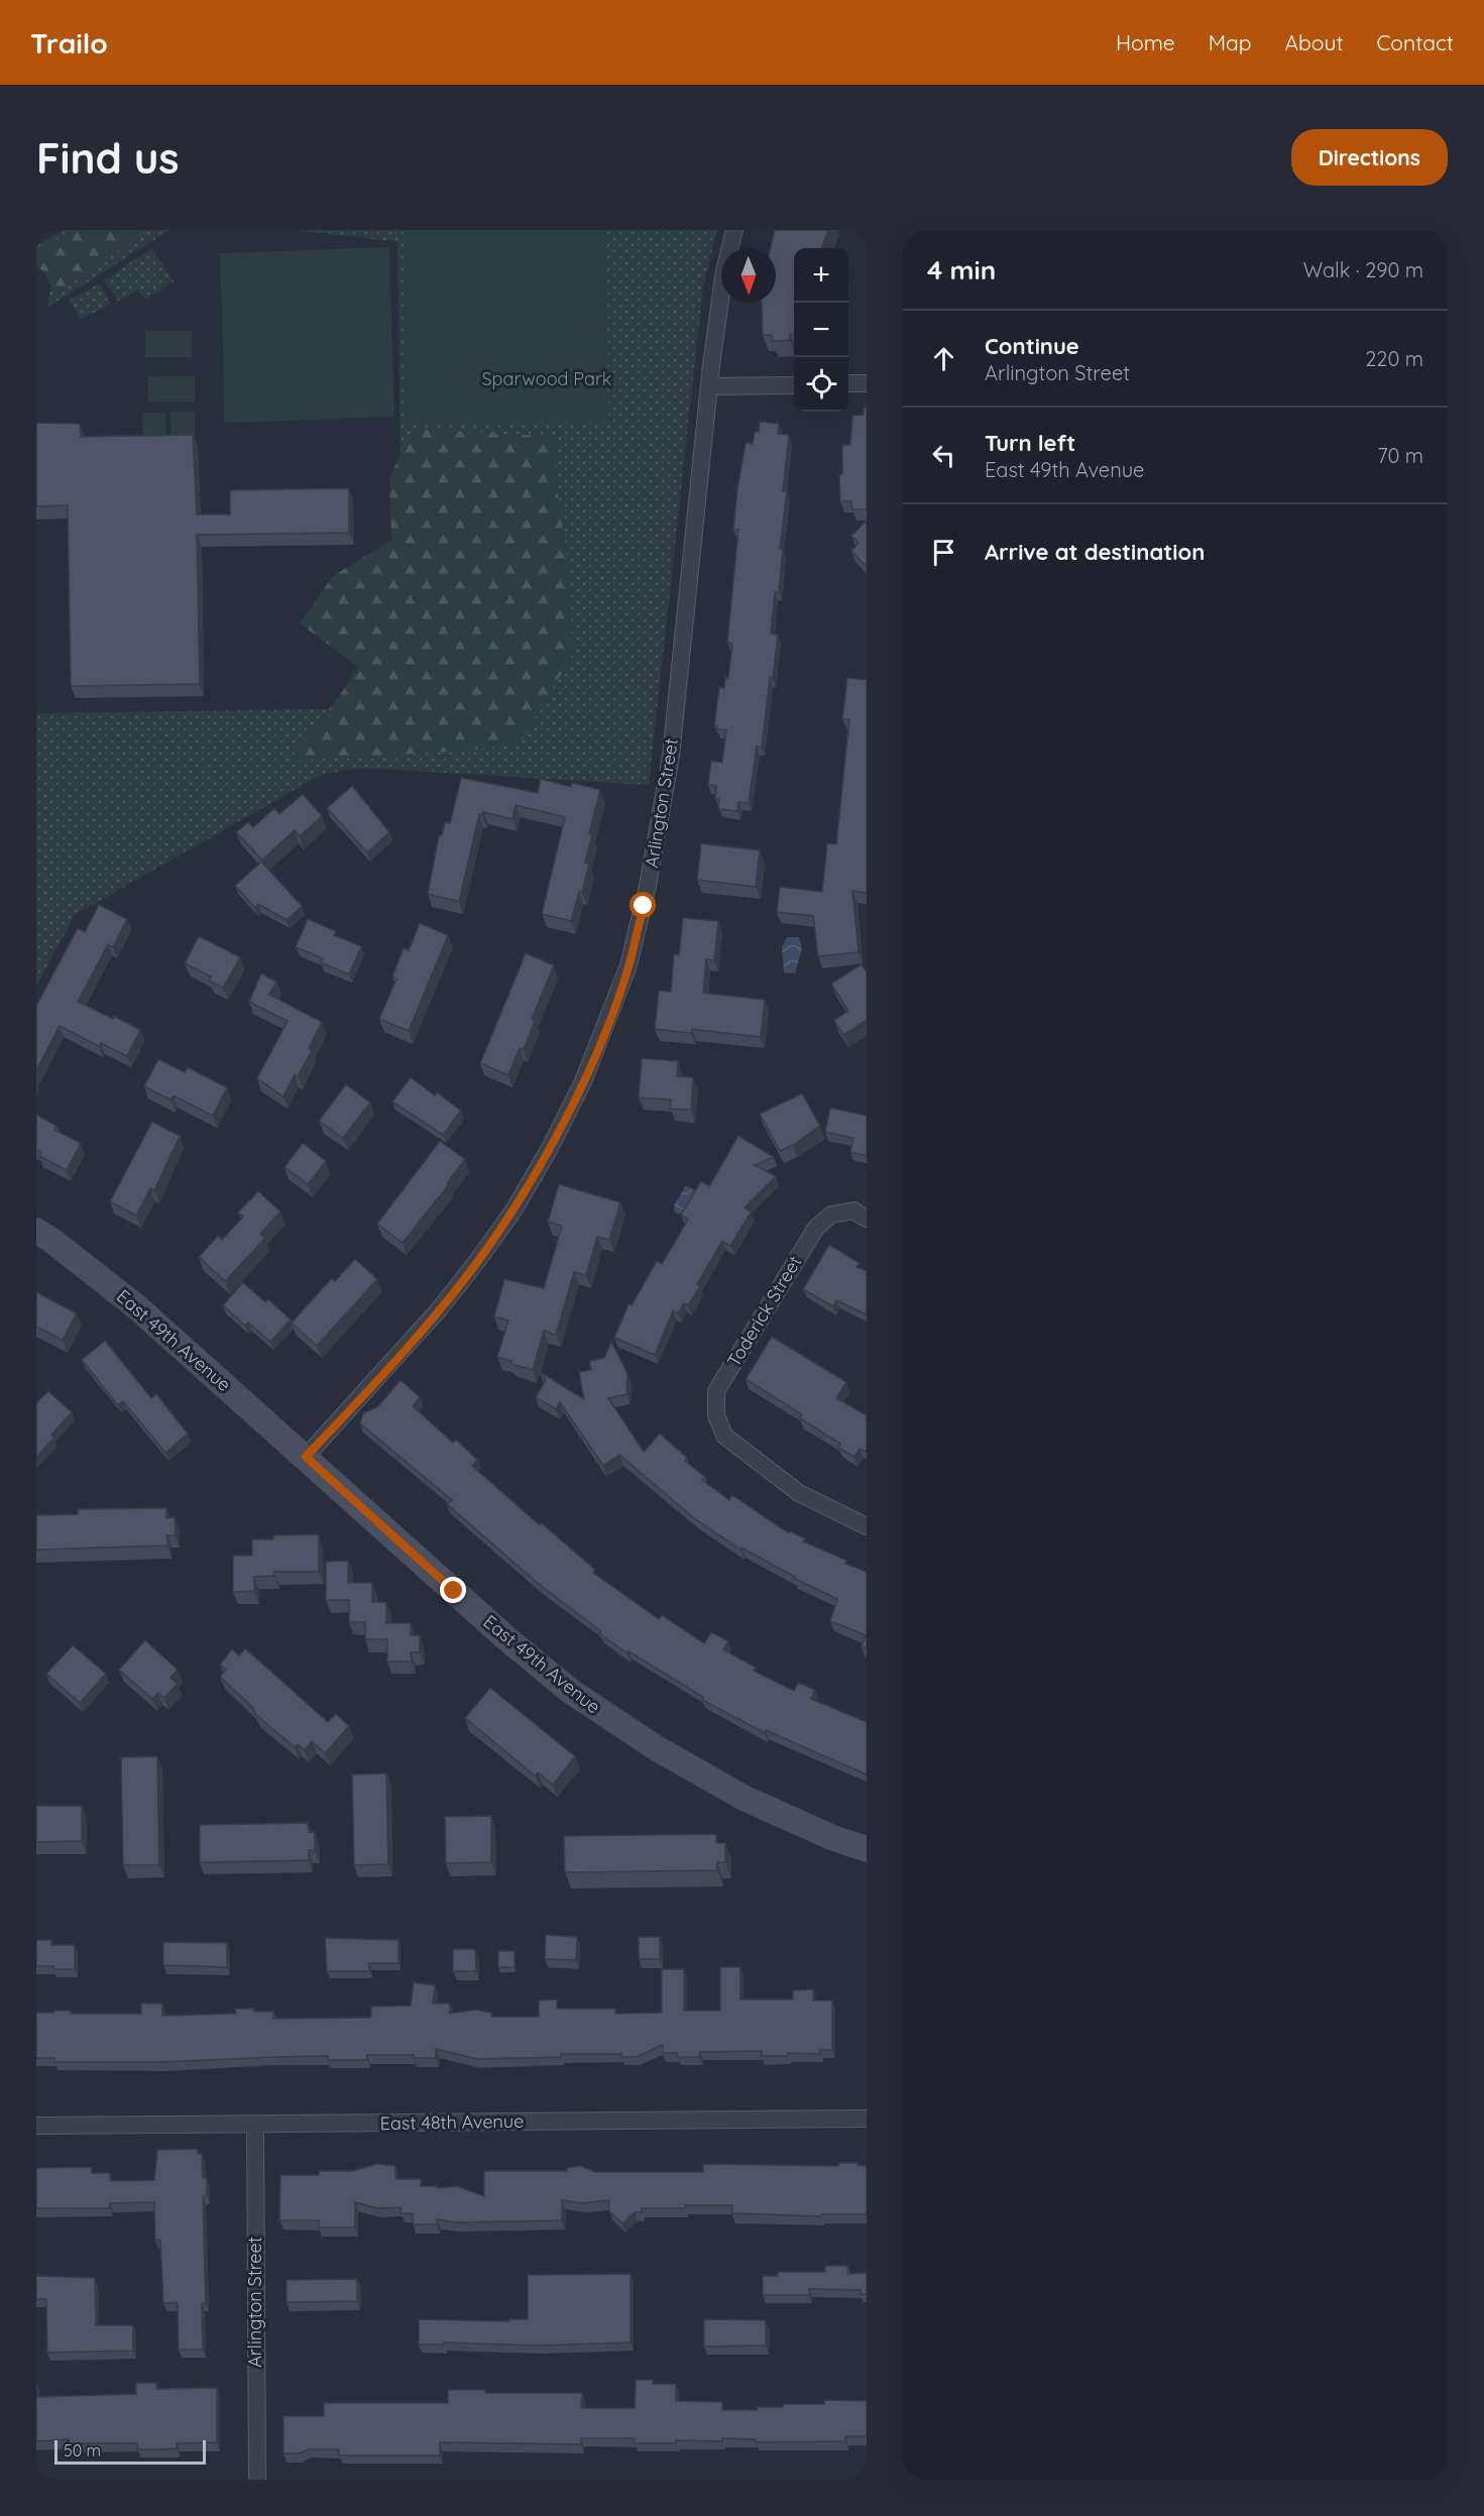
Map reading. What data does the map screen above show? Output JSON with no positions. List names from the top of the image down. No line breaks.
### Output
{"streets":{"street":["Arlington Street","Toderick Street","East 49th Avenue","East 48th Avenue"]},"crossings":[["Arlington Street","East 49th Avenue"],["Arlington Street","East 48th Avenue"]],"parks":["Sparwood Park"],"scale_bar":"50 m","north":"bottom","page":{"header":"Trailo","nav":["Home","Map","About","Contact"],"buttons":"Directions","title":"Find us","heading":["4 min","Walk · 290 m"],"map_buttons":["+","−"],"list":[["Continue","Arlington Street","220 m"],["Turn left","East 49th Avenue","70 m"],"Arrive at destination"],"scale":"50 m"}}
